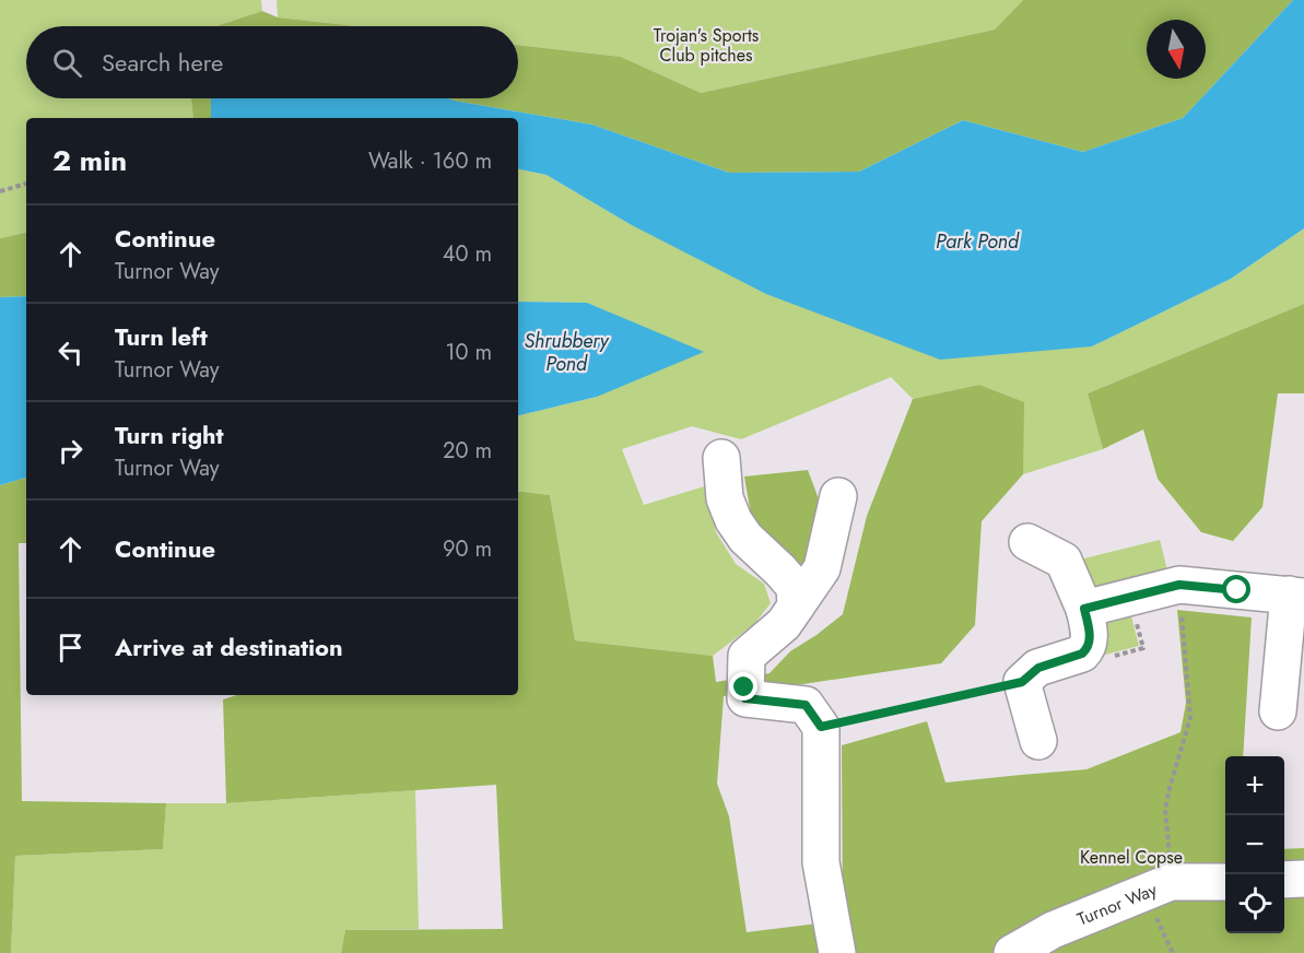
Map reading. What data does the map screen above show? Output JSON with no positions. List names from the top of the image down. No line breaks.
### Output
{"streets":{"street":["Turnor Way"]},"water":["Park Pond","Shrubbery Pond"],"parks":["Trojan's Sports Club pitches","Kennel Copse"],"north":"bottom","page":{"search":"Search here","heading":["2 min","Walk · 160 m"],"list":[["Continue","Turnor Way","40 m"],["Turn left","Turnor Way","10 m"],["Turn right","Turnor Way","20 m"],["Continue","90 m"],"Arrive at destination"],"map_buttons":["+","−"]}}
